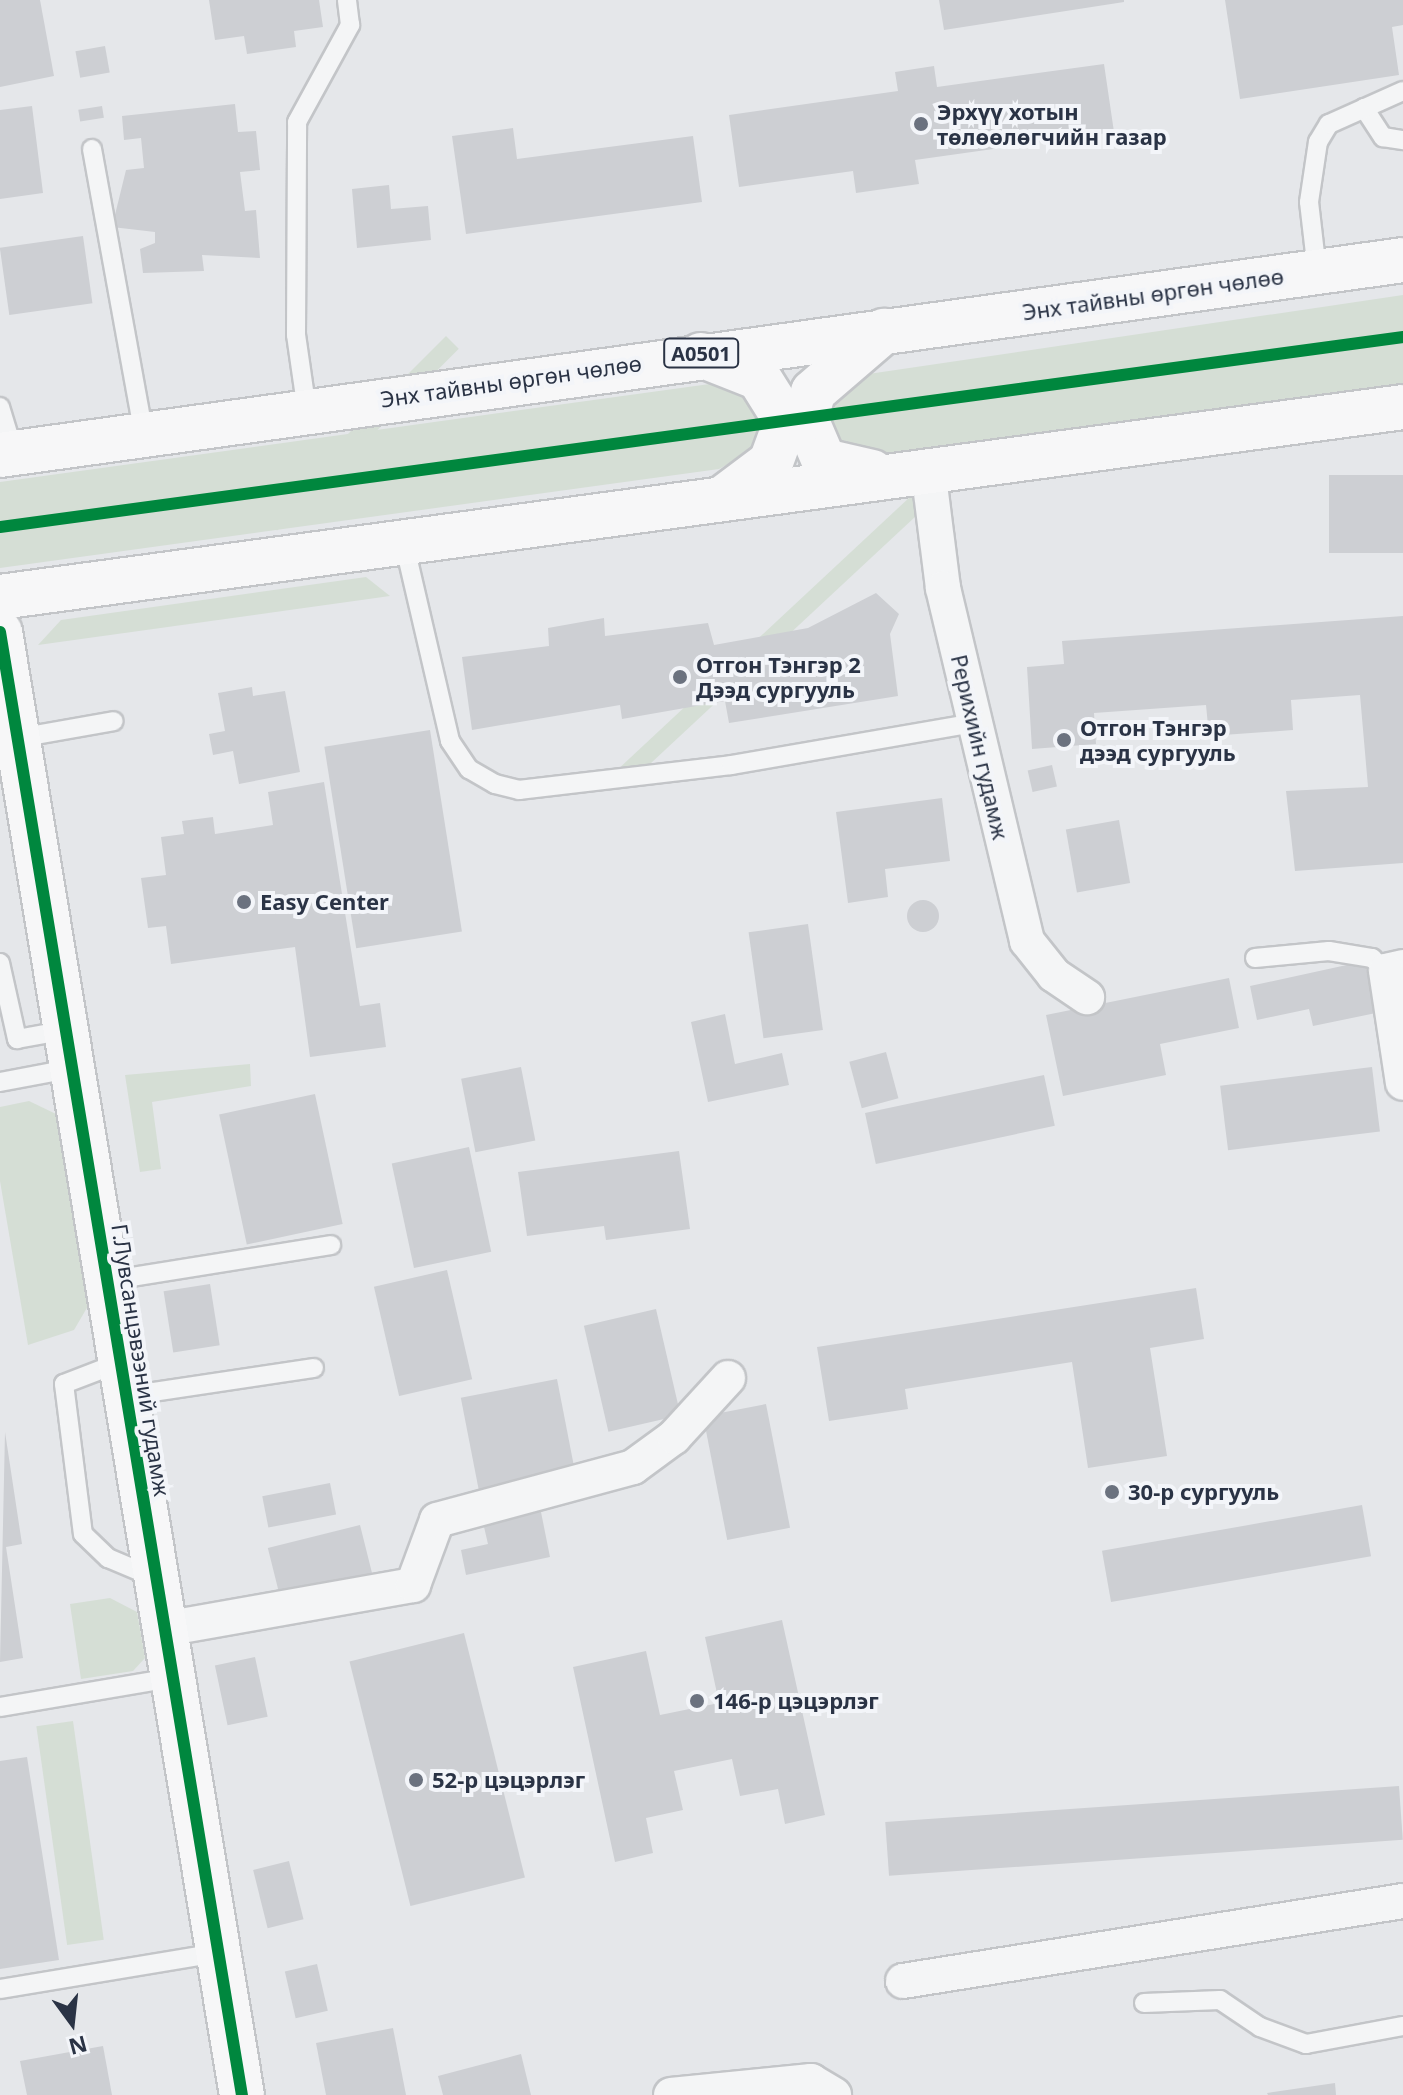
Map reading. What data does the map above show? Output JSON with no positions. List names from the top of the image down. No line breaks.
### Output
{"streets":{"main road":["Энх тайвны өргөн чөлөө","A0501","Г.Лувсанцэвээний гудамж"],"street":["Рерихийн гудамж"]},"places":["Эрхүү хотын төлөөлөгчийн газар","Отгон Тэнгэр 2 Дээд сургууль","Отгон Тэнгэр дээд сургууль","Easy Center","30-р сургууль","146-р цэцэрлэг","52-р цэцэрлэг"],"north":"bottom"}
